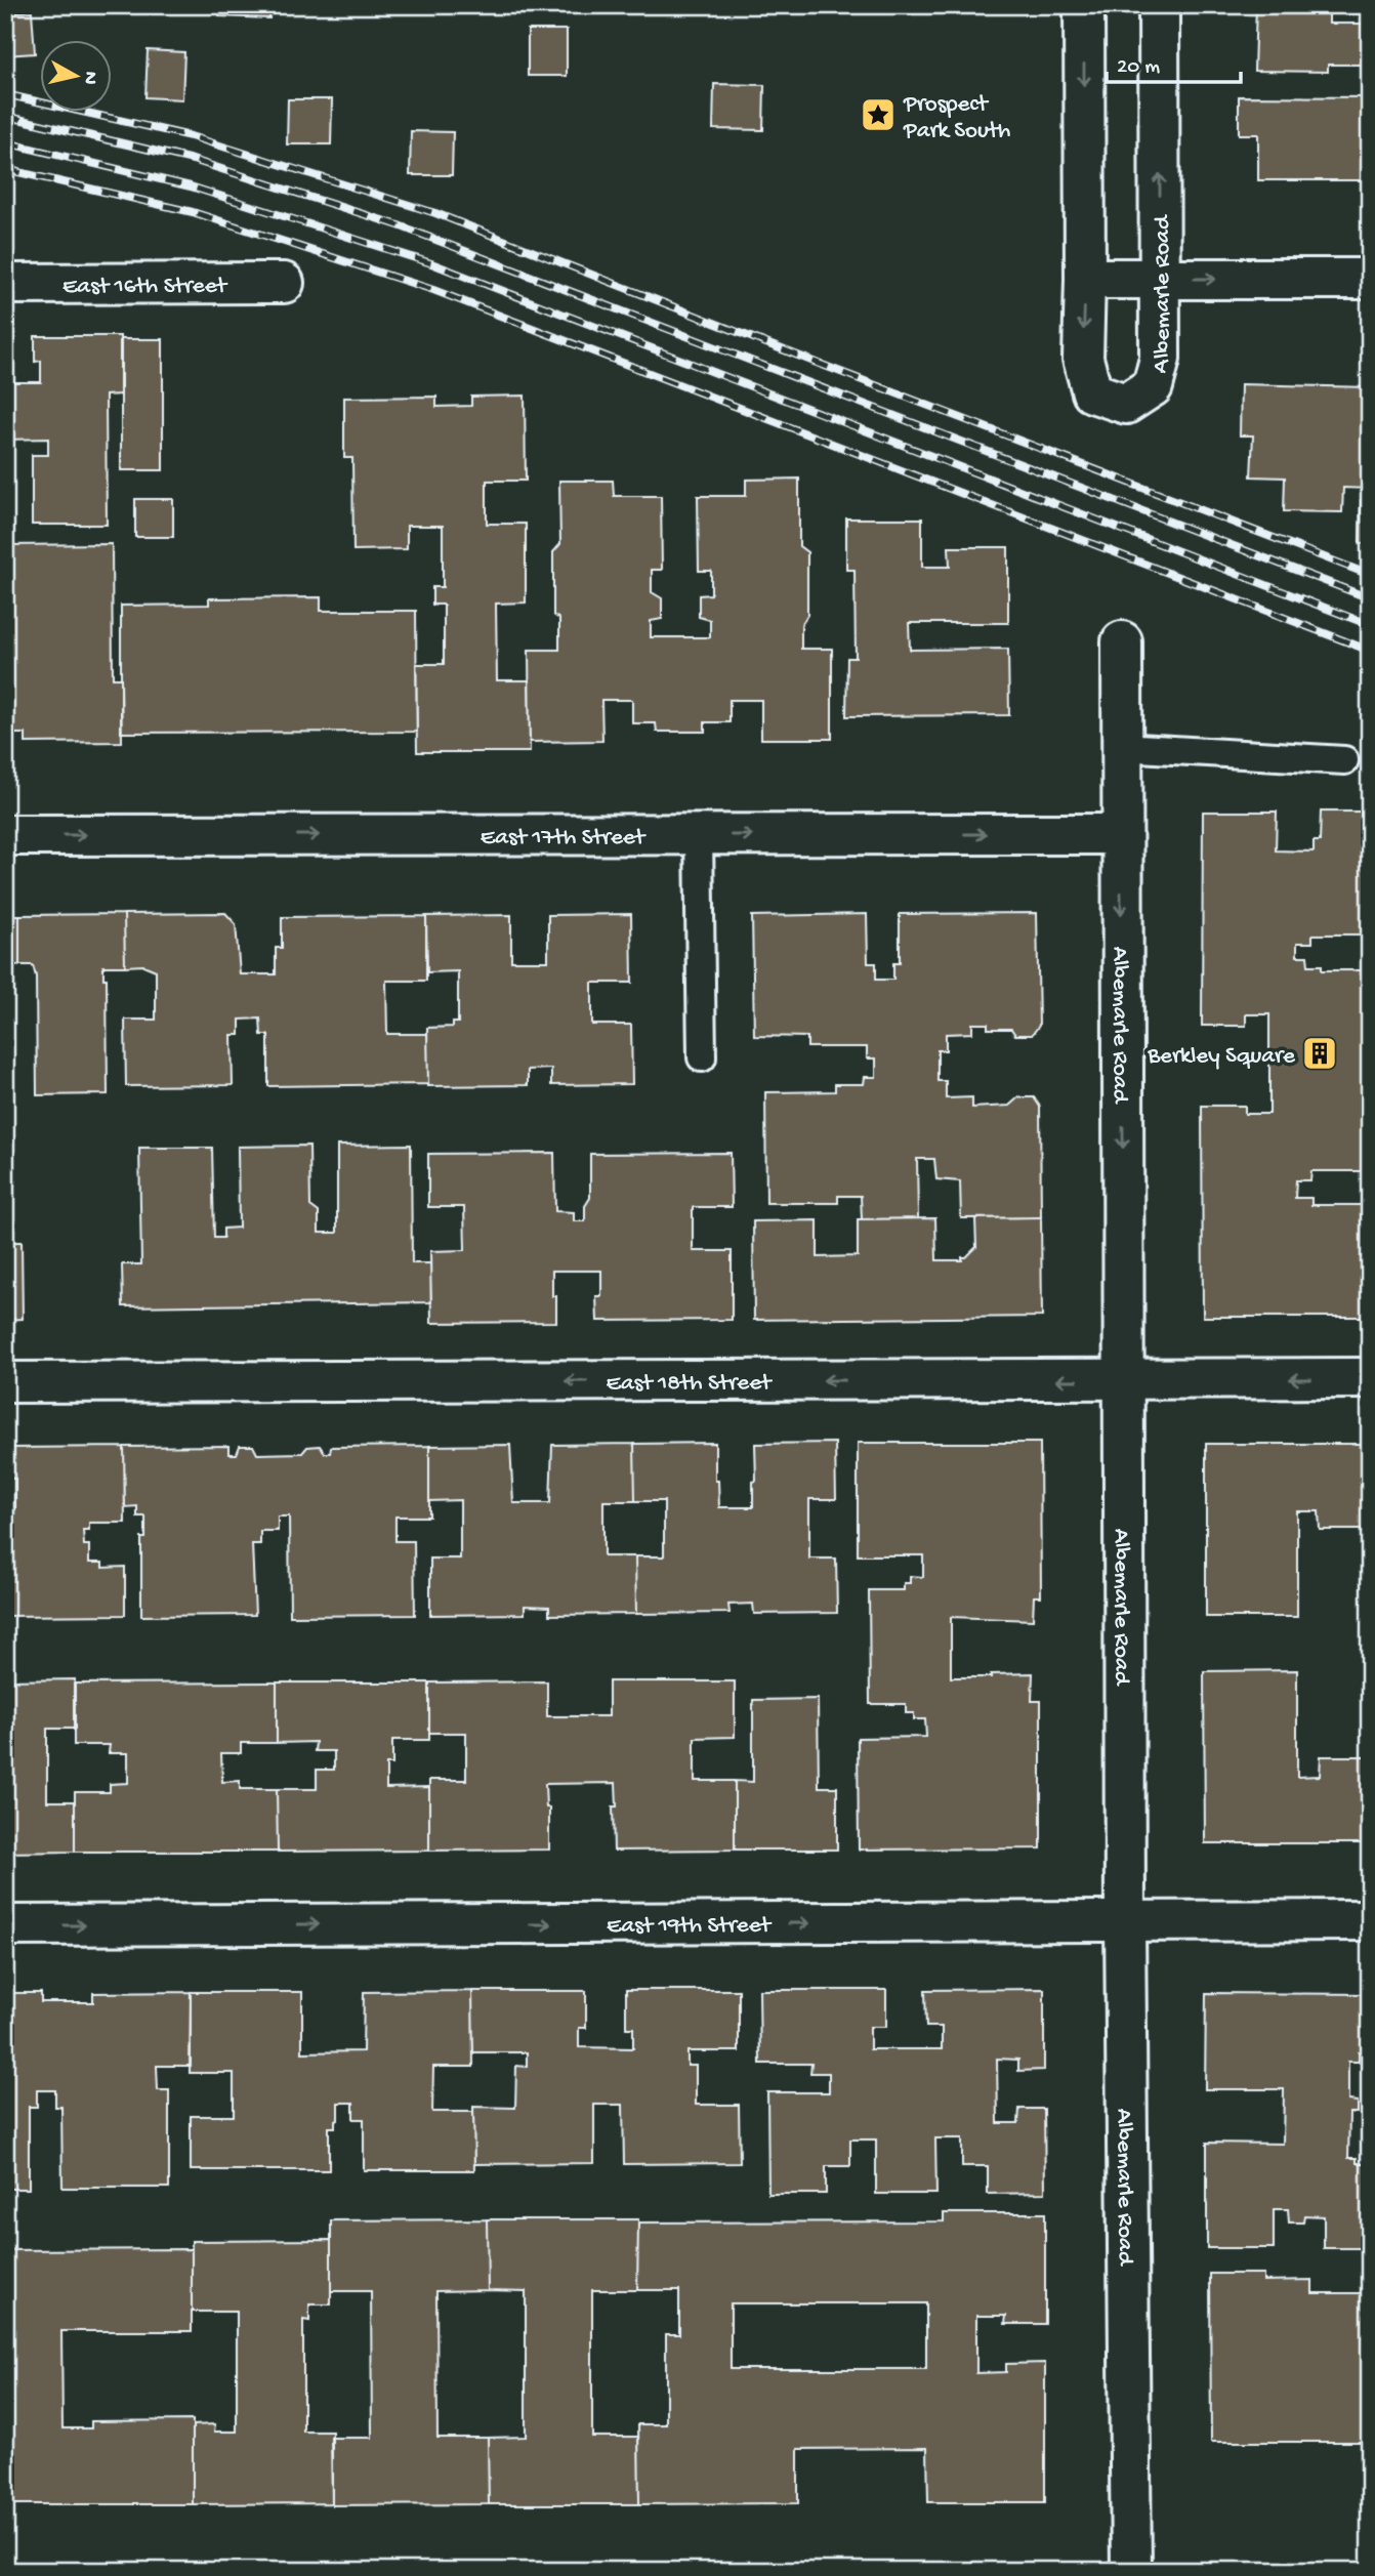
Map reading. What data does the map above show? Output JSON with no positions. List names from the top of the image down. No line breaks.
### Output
{"streets":{"street":["East 16th Street","Albemarle Road","East 17th Street","East 18th Street","East 19th Street"]},"crossings":[["Albemarle Road","East 17th Street"],["Albemarle Road","East 18th Street"],["Albemarle Road","East 19th Street"]],"one_way":["East 17th Street","East 18th Street","East 19th Street"],"places":{"place":["Prospect Park South"],"building":["Berkley Square"]},"scale_bar":"20 m","north":"right"}
